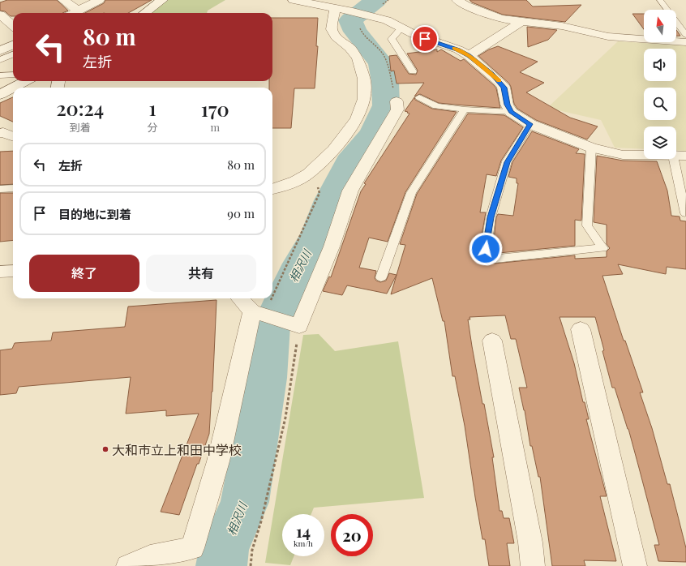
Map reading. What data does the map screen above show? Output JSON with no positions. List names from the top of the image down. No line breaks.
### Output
{"water":["相沢川"],"places":["大和市立上和田中学校"],"north":"top","page":{"turn":["80 m","左折"],"eta":["20:24","到着","1","分","170","m"],"list":[{"name":"左折","value":"80 m"},{"name":"目的地に到着","value":"90 m"}],"buttons":["終了","共有"],"speed":"14 km/h","limit":"20"}}
